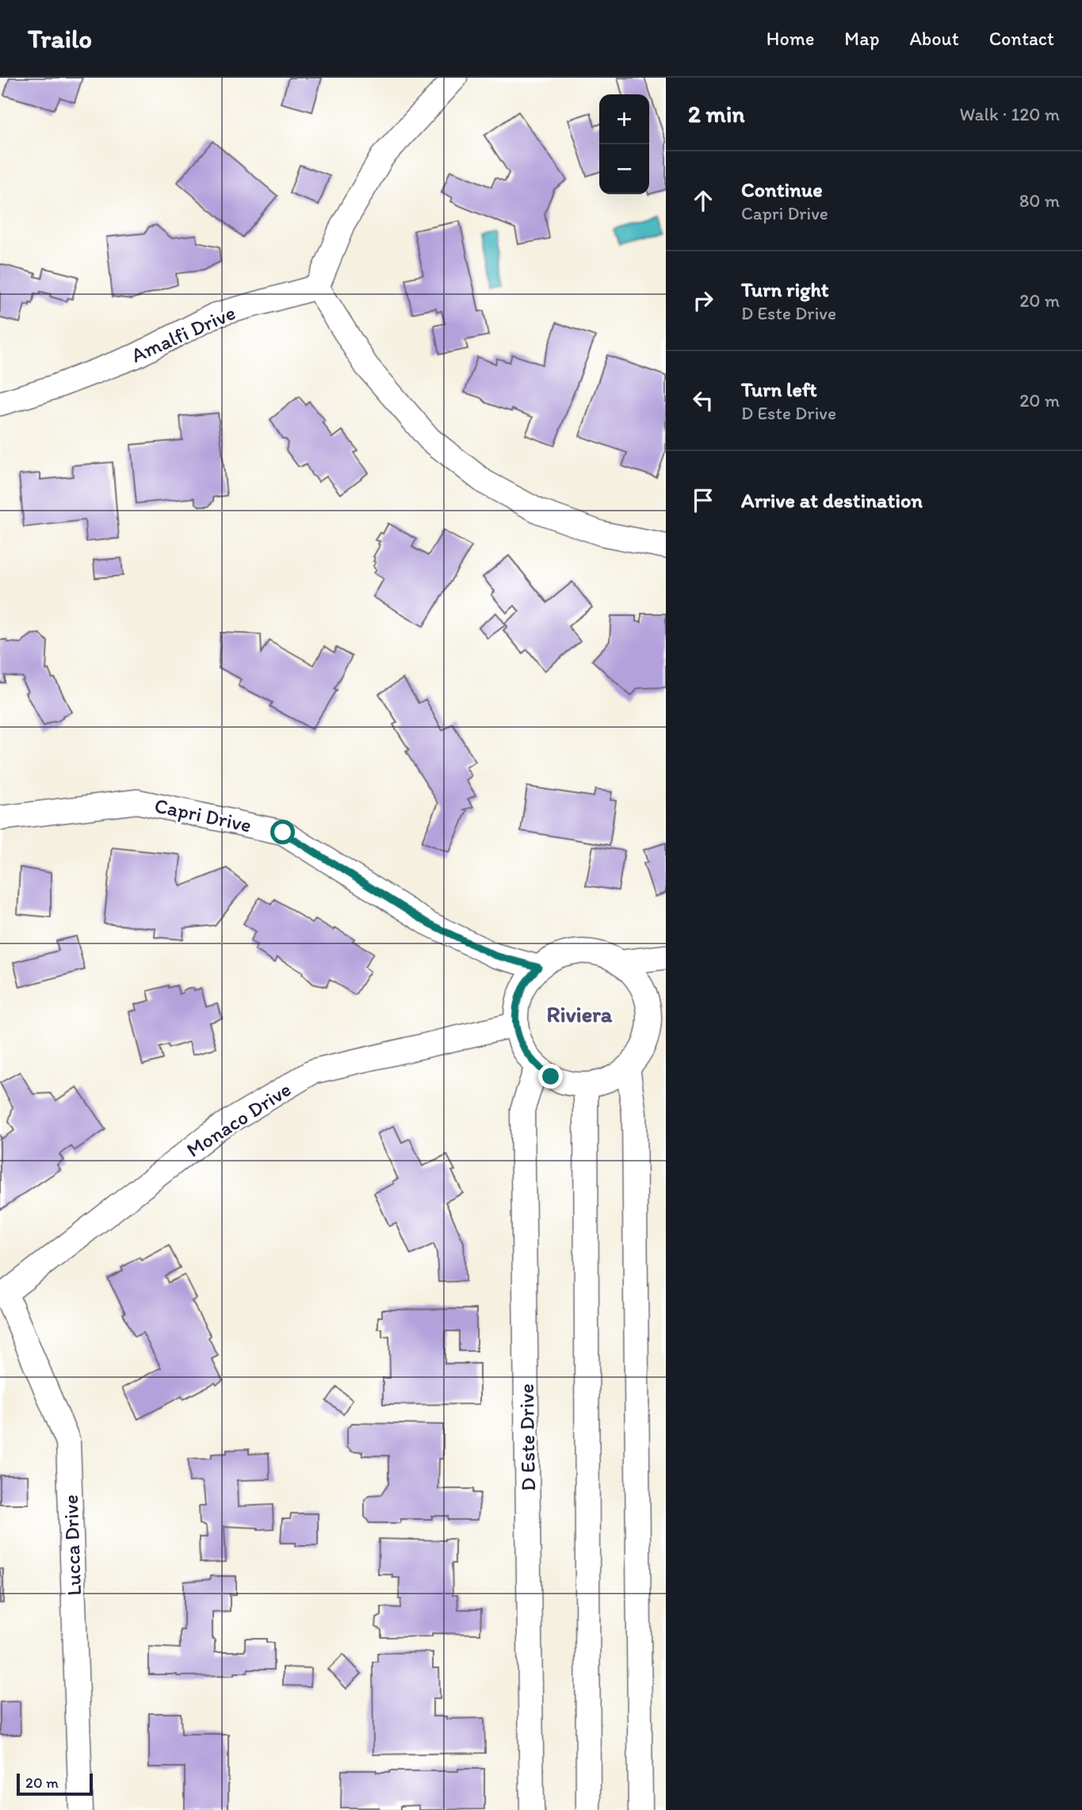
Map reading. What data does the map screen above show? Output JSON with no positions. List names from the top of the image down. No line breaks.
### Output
{"streets":{"street":["Amalfi Drive","Capri Drive","Monaco Drive","D Este Drive","Lucca Drive"]},"crossings":[["Capri Drive","Monaco Drive"],["Capri Drive","D Este Drive"],["Monaco Drive","D Este Drive"],["Monaco Drive","Lucca Drive"]],"districts":["Riviera"],"scale_bar":"20 m","page":{"header":"Trailo","nav":["Home","Map","About","Contact"],"heading":["2 min","Walk · 120 m"],"map_buttons":["+","−"],"list":[["Continue","Capri Drive","80 m"],["Turn right","D Este Drive","20 m"],["Turn left","D Este Drive","20 m"],"Arrive at destination"],"scale":"20 m"}}
